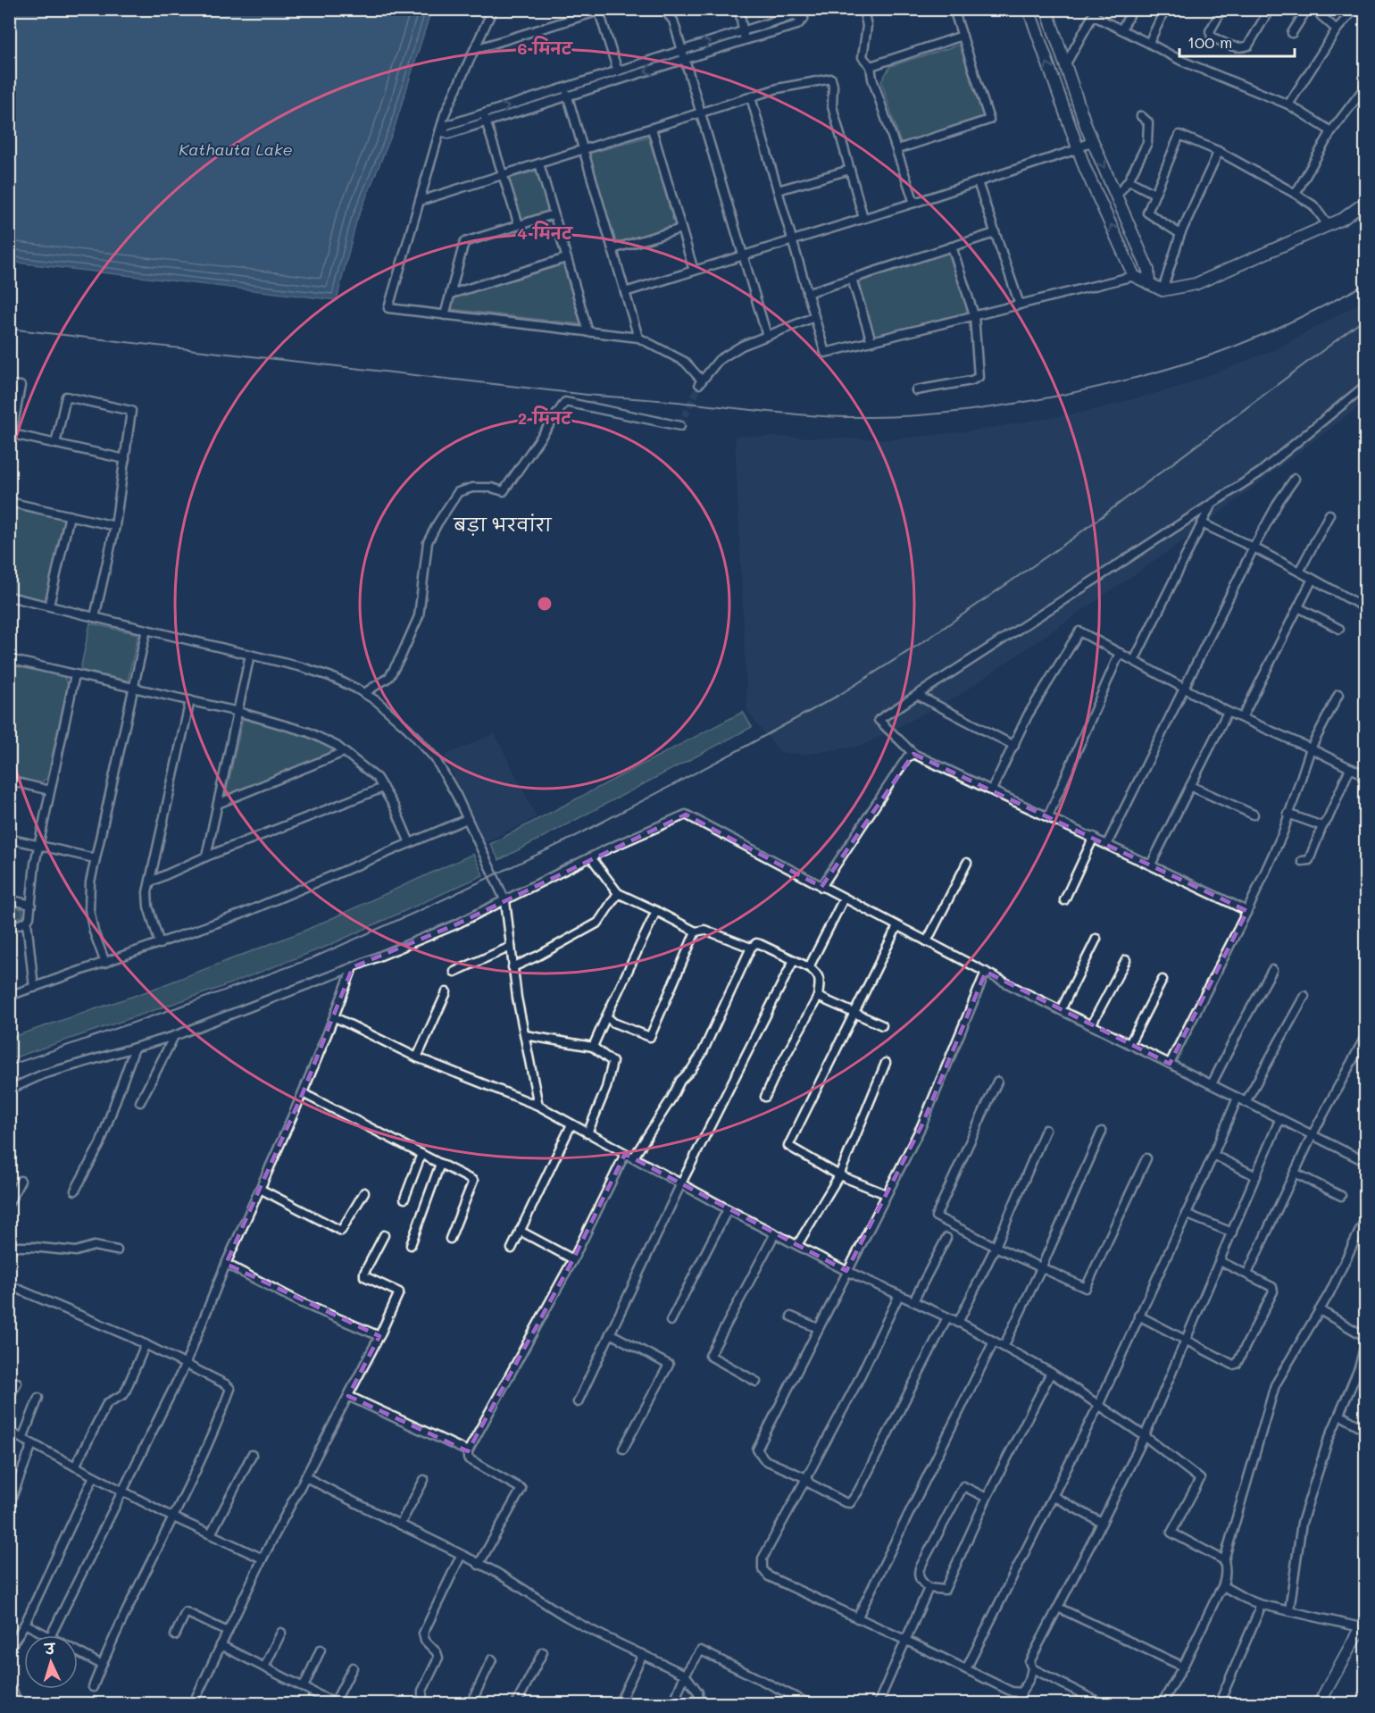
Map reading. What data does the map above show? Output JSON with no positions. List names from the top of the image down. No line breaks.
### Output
{"districts":["बड़ा भरवांरा"],"water":["Kathauta Lake"],"scale_bar":"100 m","north":"top","rings":["6 मिनट","4 मिनट","2 मिनट"]}
